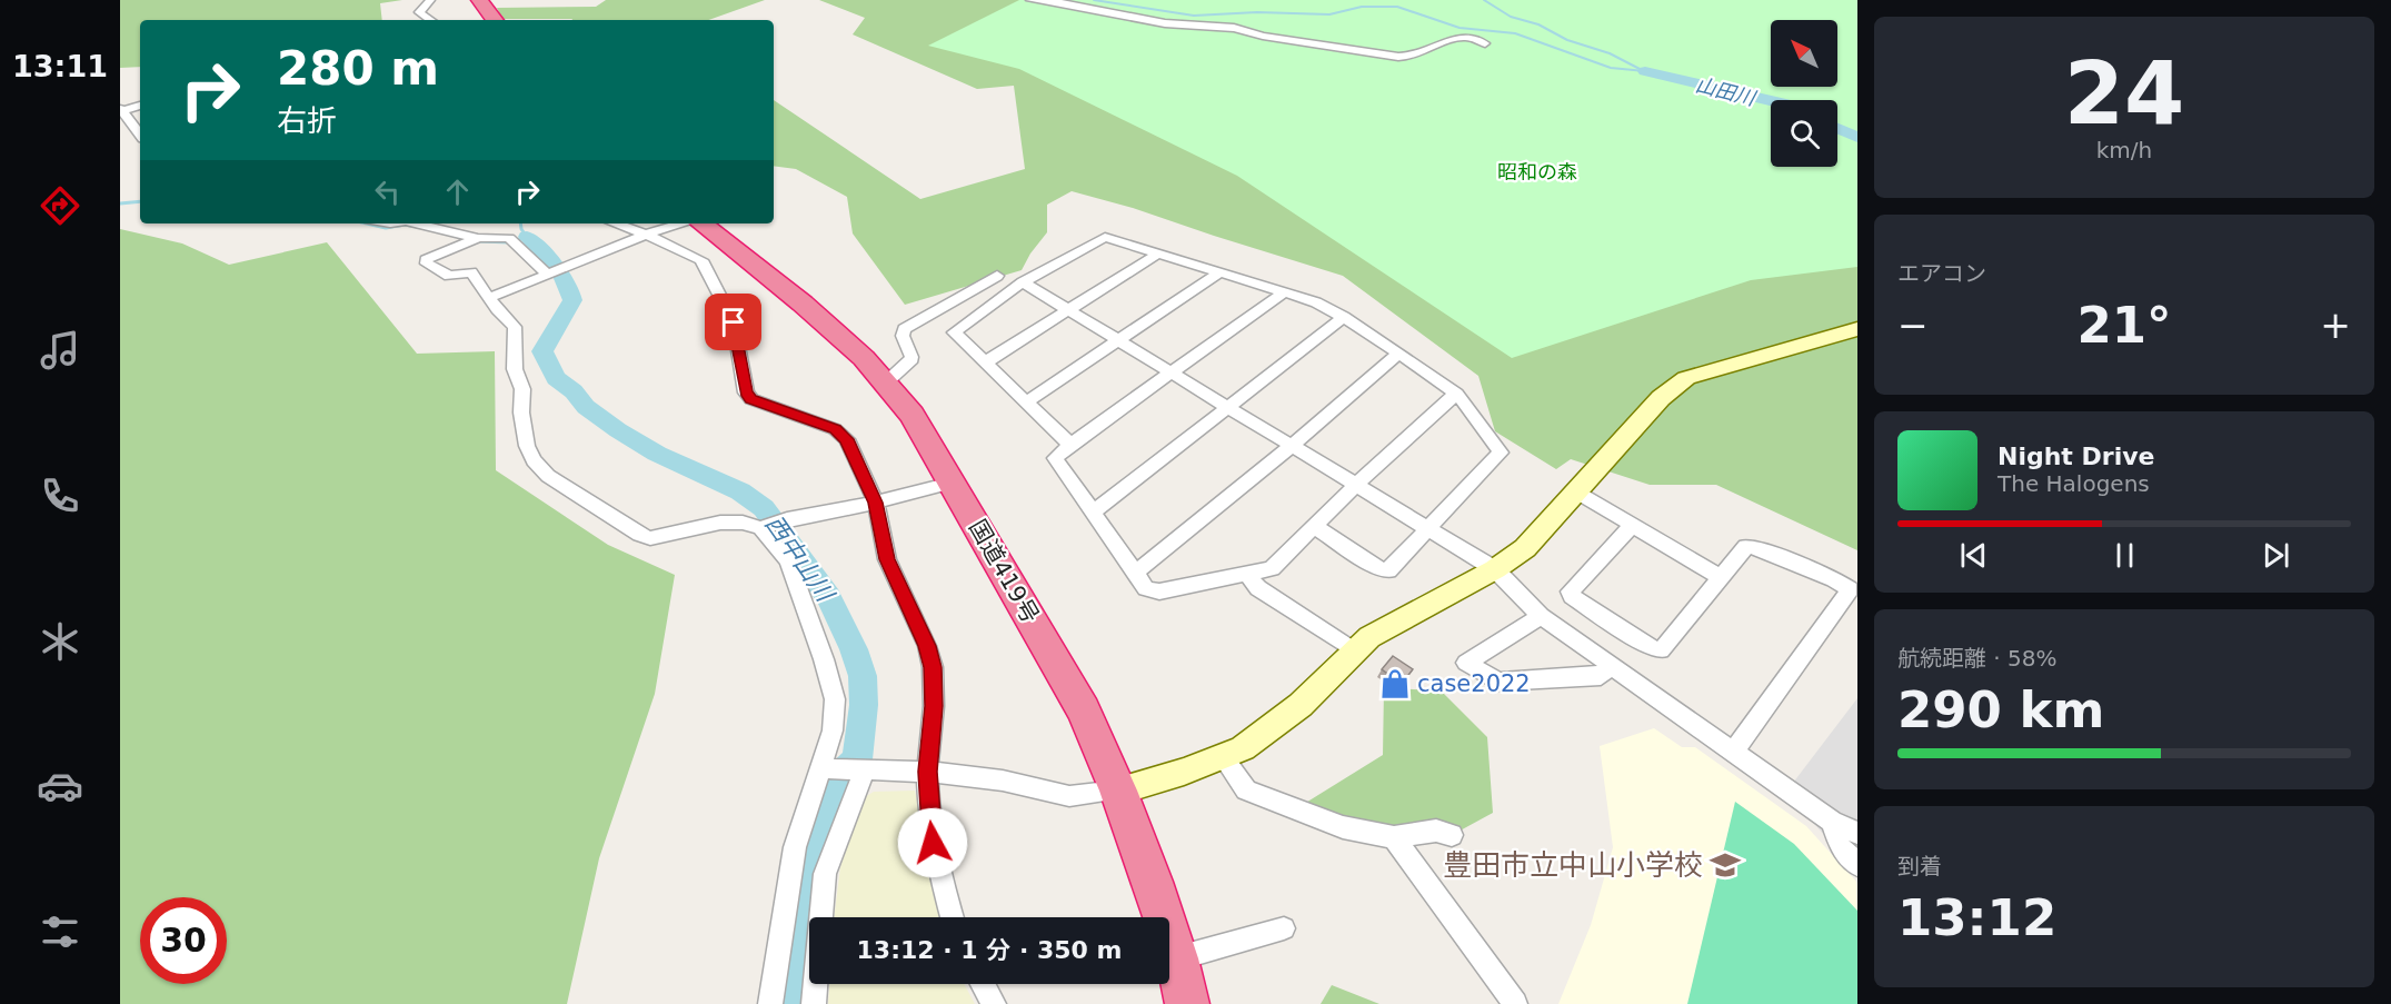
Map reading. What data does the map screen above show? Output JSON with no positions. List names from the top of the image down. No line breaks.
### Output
{"streets":{"highway":["国道419号"]},"water":["山田川","西中山川"],"parks":["昭和の森"],"places":{"shop":["case2022"],"school or university":["豊田市立中山小学校"]},"north":"top left","page":{"tabs":"13:11","tile":[["24","km/h"],"エアコン",["航続距離 · 58%","290 km"],["到着","13:12"]],"turn":["280 m","右折"],"heat":["−","21°","+"],"song":["Night Drive","The Halogens"],"limit":"30","trip":"13:12 · 1 分 · 350 m"}}
